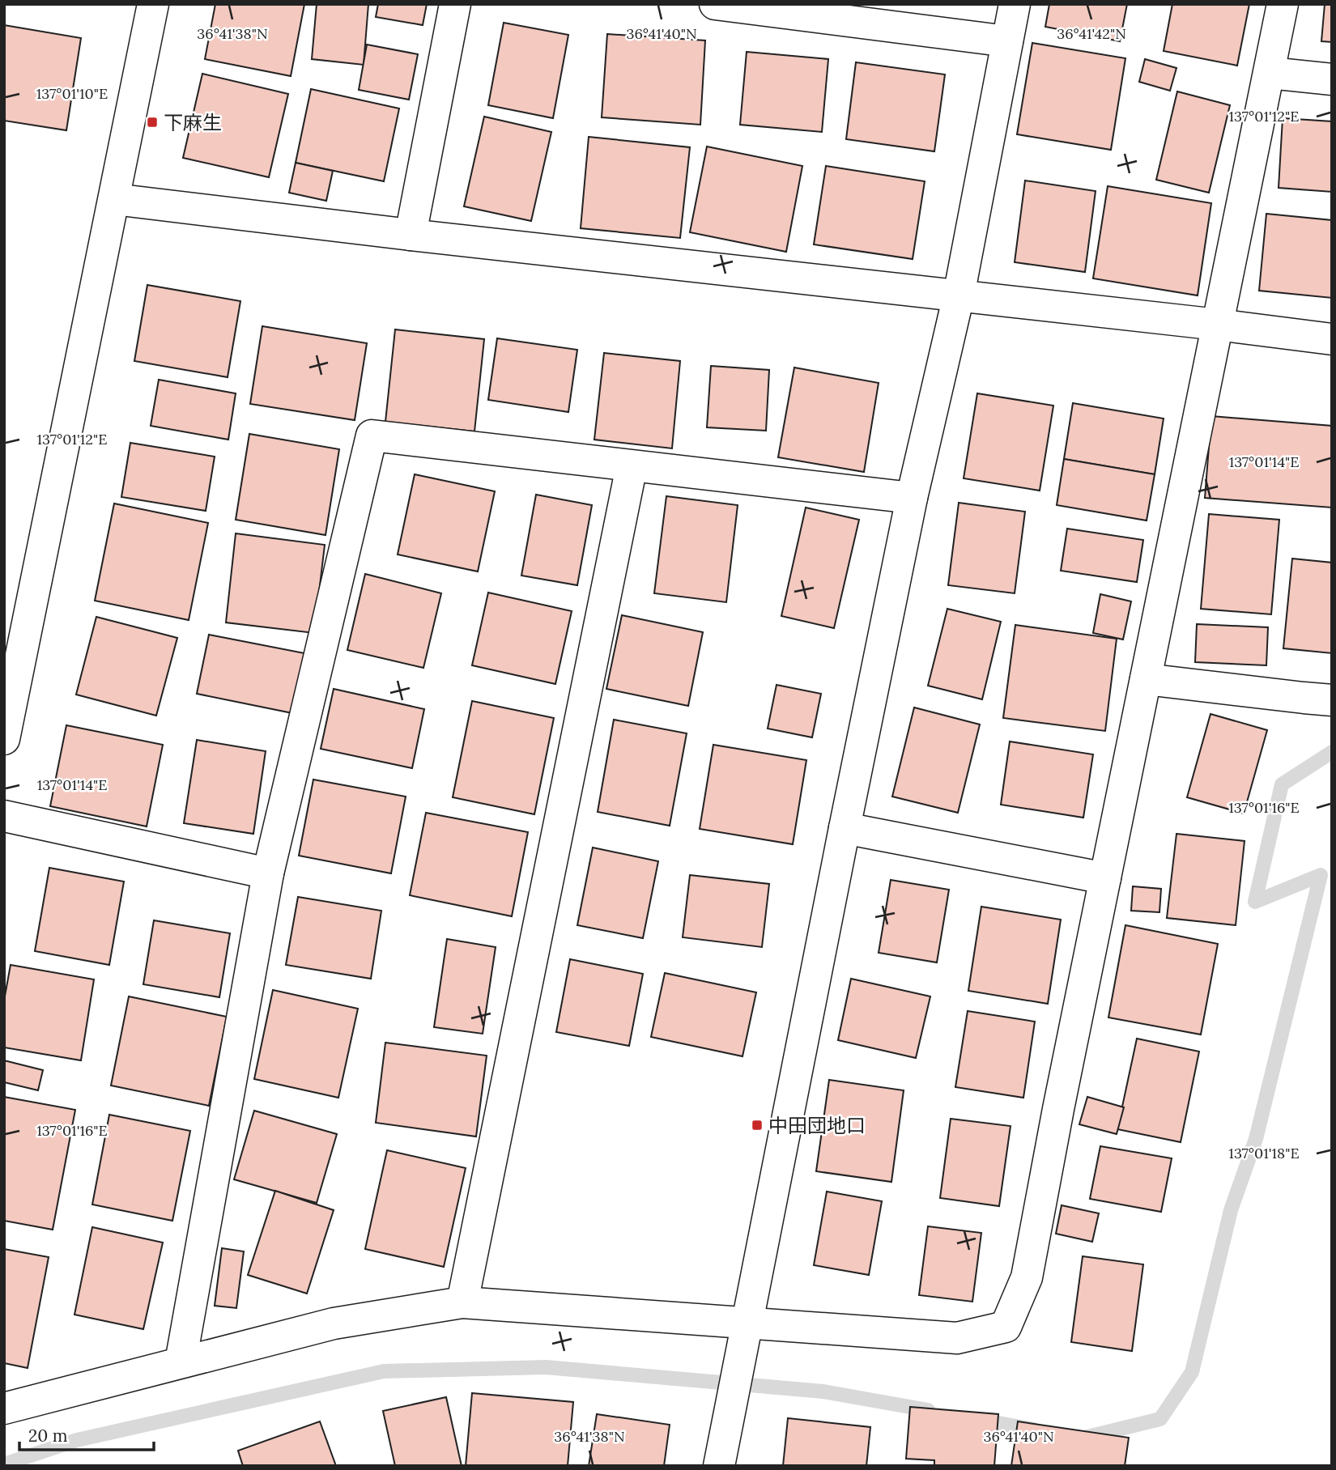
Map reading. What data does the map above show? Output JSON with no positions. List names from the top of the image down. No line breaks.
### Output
{"places":{"transit":["下麻生","中田団地口"]},"scale_bar":"20 m","coordinates":["36°41'42\"N","36°41'38\"N","36°41'40\"N","137°01'10\"E","137°01'12\"E","137°01'14\"E","137°01'16\"E","137°01'18\"E"]}
